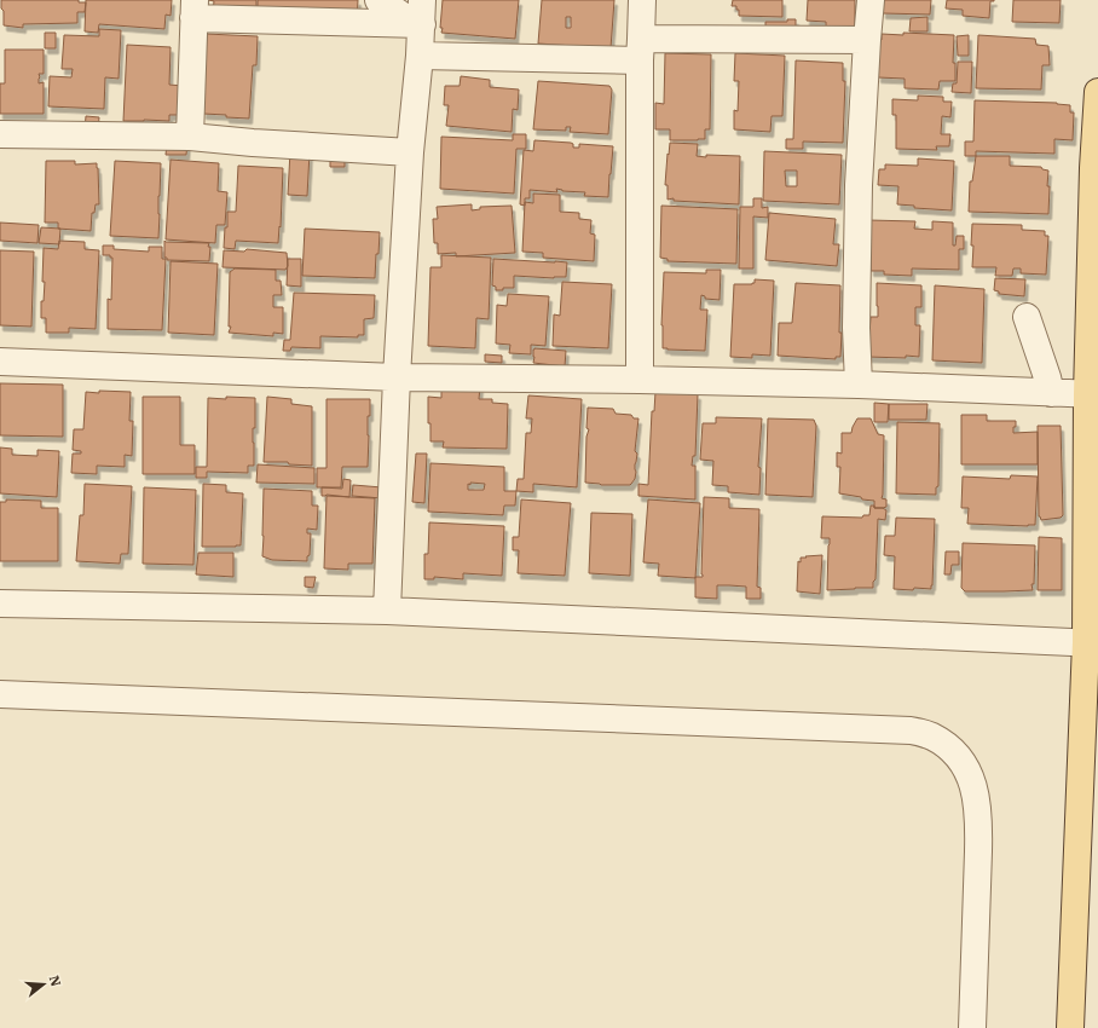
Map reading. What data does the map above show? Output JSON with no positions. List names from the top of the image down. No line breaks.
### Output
{"north":"right"}
